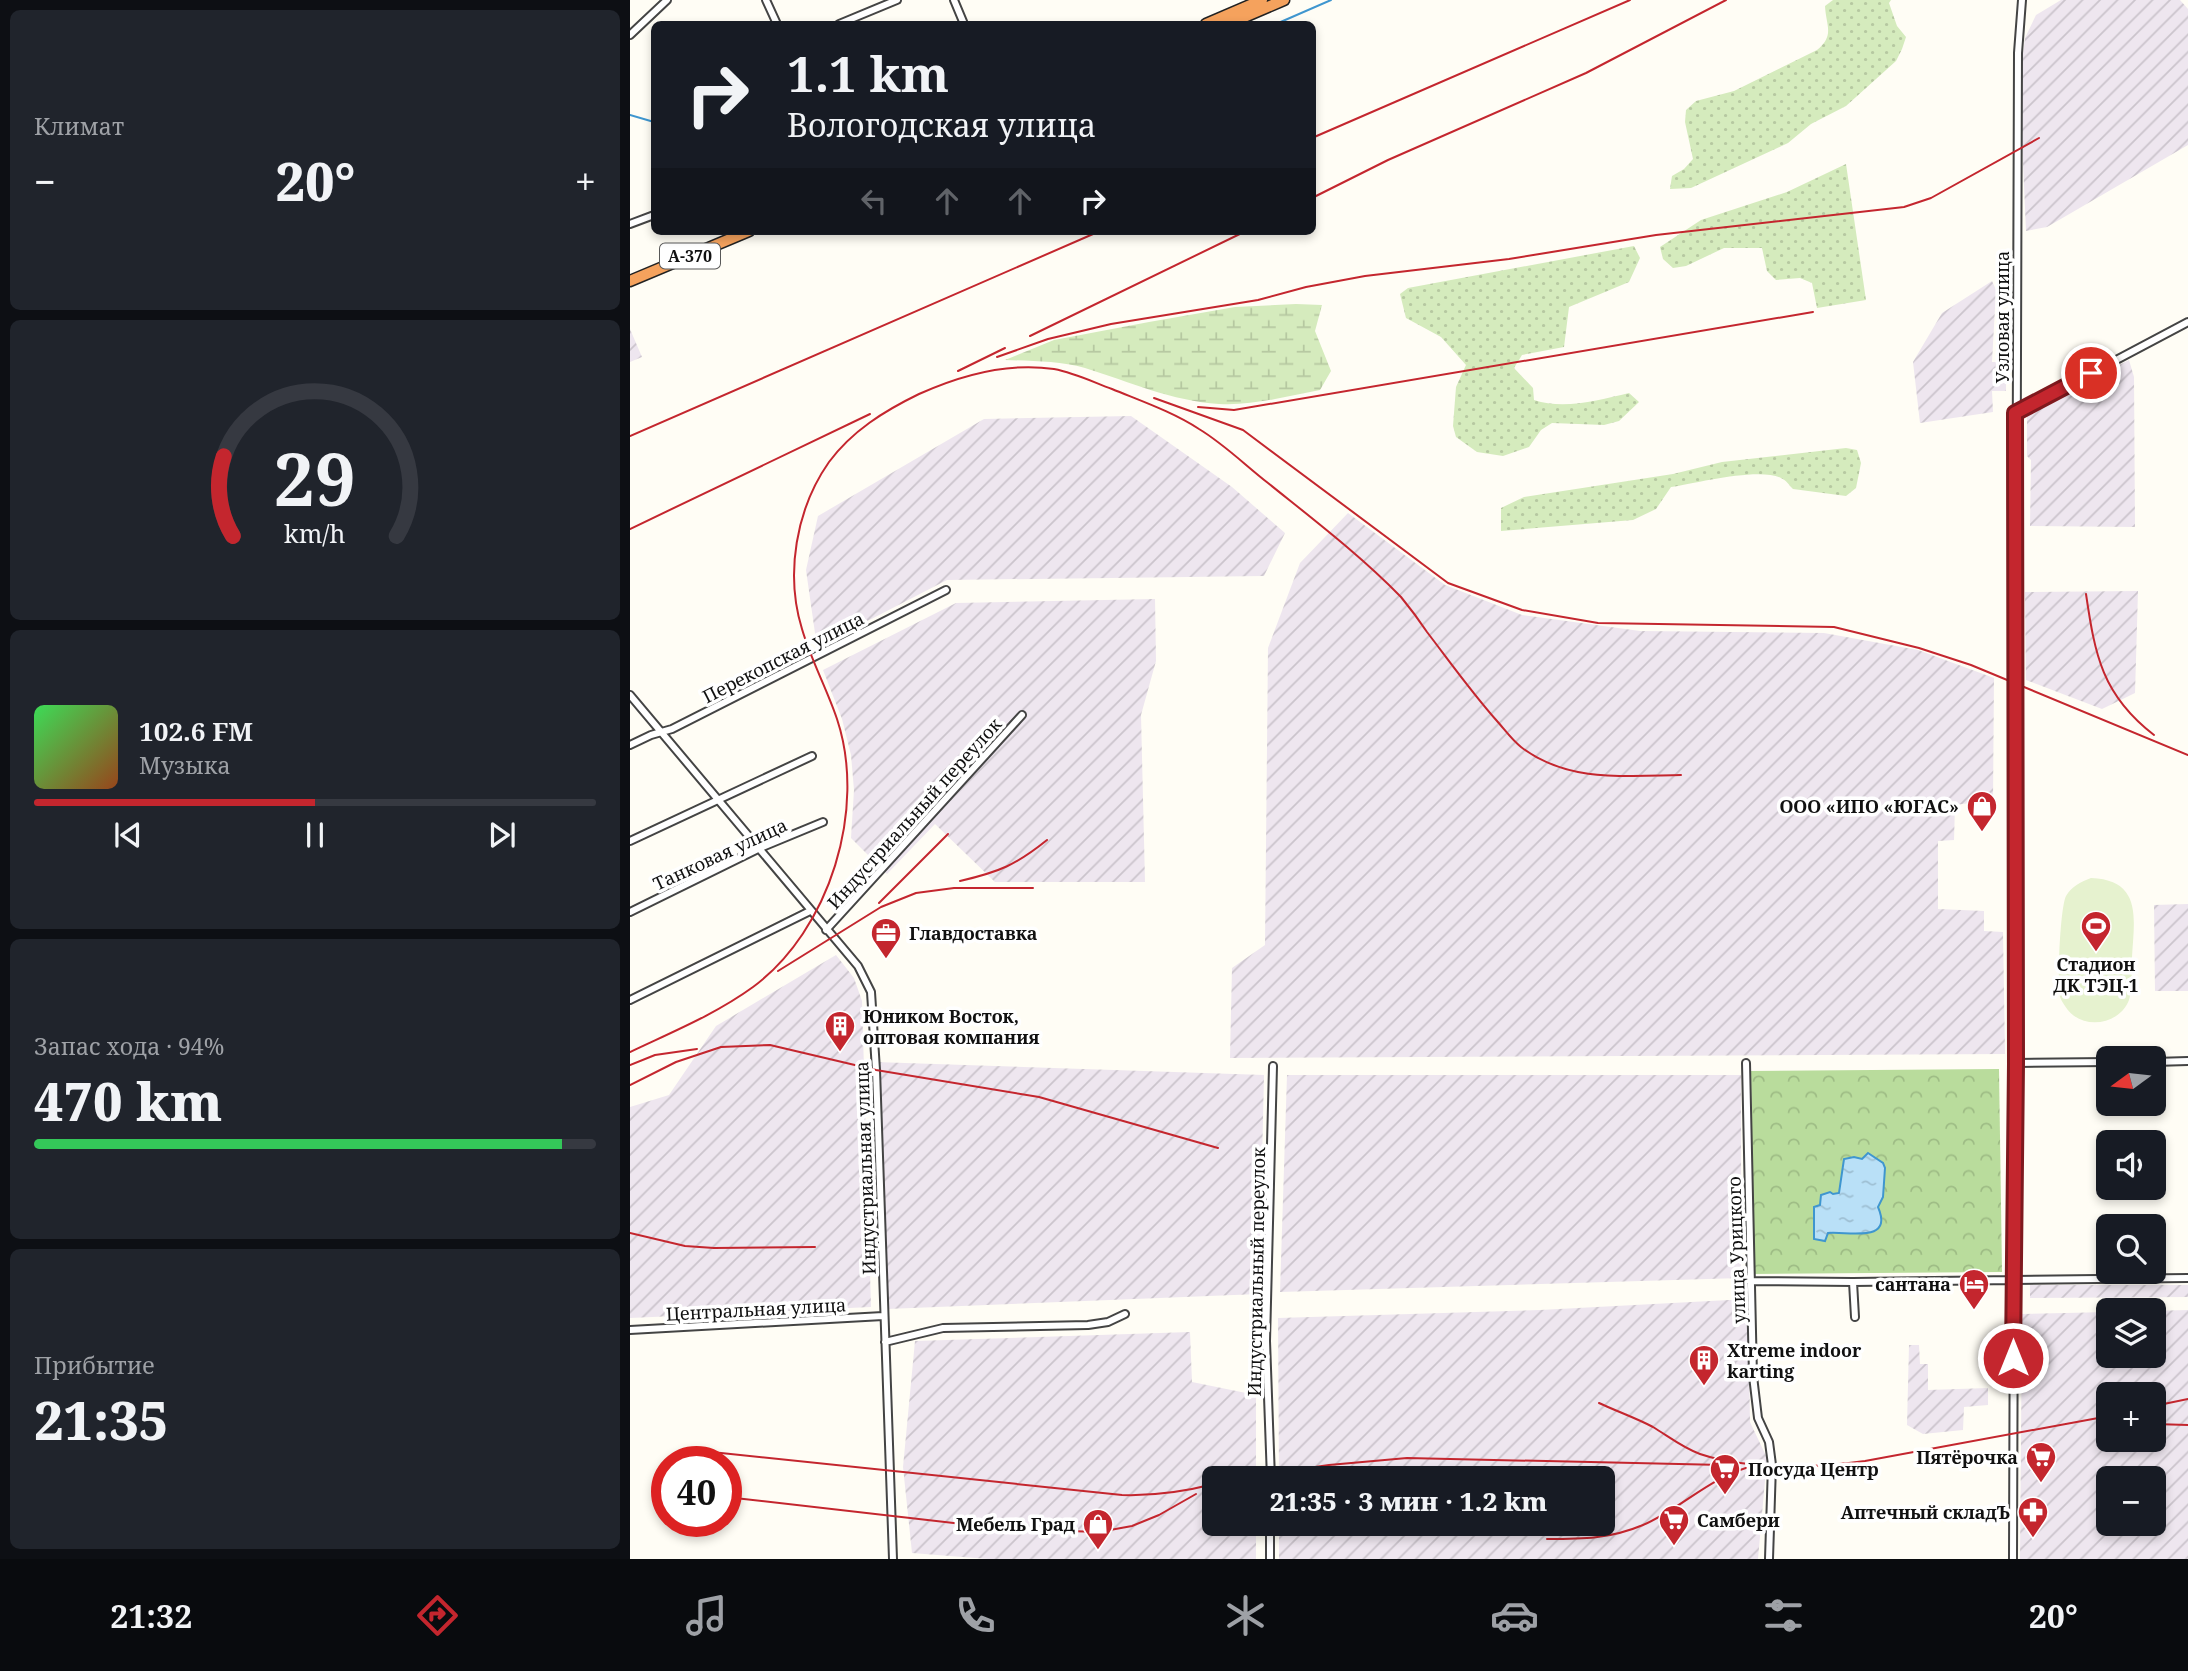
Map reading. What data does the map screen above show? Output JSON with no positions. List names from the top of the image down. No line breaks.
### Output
{"streets":{"highway":["А-370"],"street":["Узловая улица","Перекопская улица","Индустриальный переулок","Танковая улица","Индустриальная улица","улица Урицкого","Центральная улица"]},"crossings":[["Перекопская улица","Индустриальная улица"],["Индустриальный переулок","Индустриальная улица"],["Танковая улица","Индустриальная улица"],["Индустриальная улица","Центральная улица"]],"places":{"shop":["ООО «ИПО «ЮГАС»","Мебель Град"],"sports":["Стадион ДК ТЭЦ-1"],"office":["Главдоставка"],"building":["Юником Восток, оптовая компания","Xtreme indoor karting"],"hotel":["сантана"],"supermarket":["Пятёрочка","Посуда Центр","Самбери"],"pharmacy":["Аптечный складЪ"]},"north":"left","page":{"tile":["Климат",["Запас хода · 94%","470 km"],["Прибытие","21:35"]],"turn":["1.1 km","Вологодская улица"],"heat":["−","20°","+"],"song":["102.6 FM","Музыка"],"map_buttons":["+","−"],"limit":"40","trip":"21:35 · 3 мин · 1.2 km","tabs":["21:32","20°"],"gauge":["29","km/h"]}}
